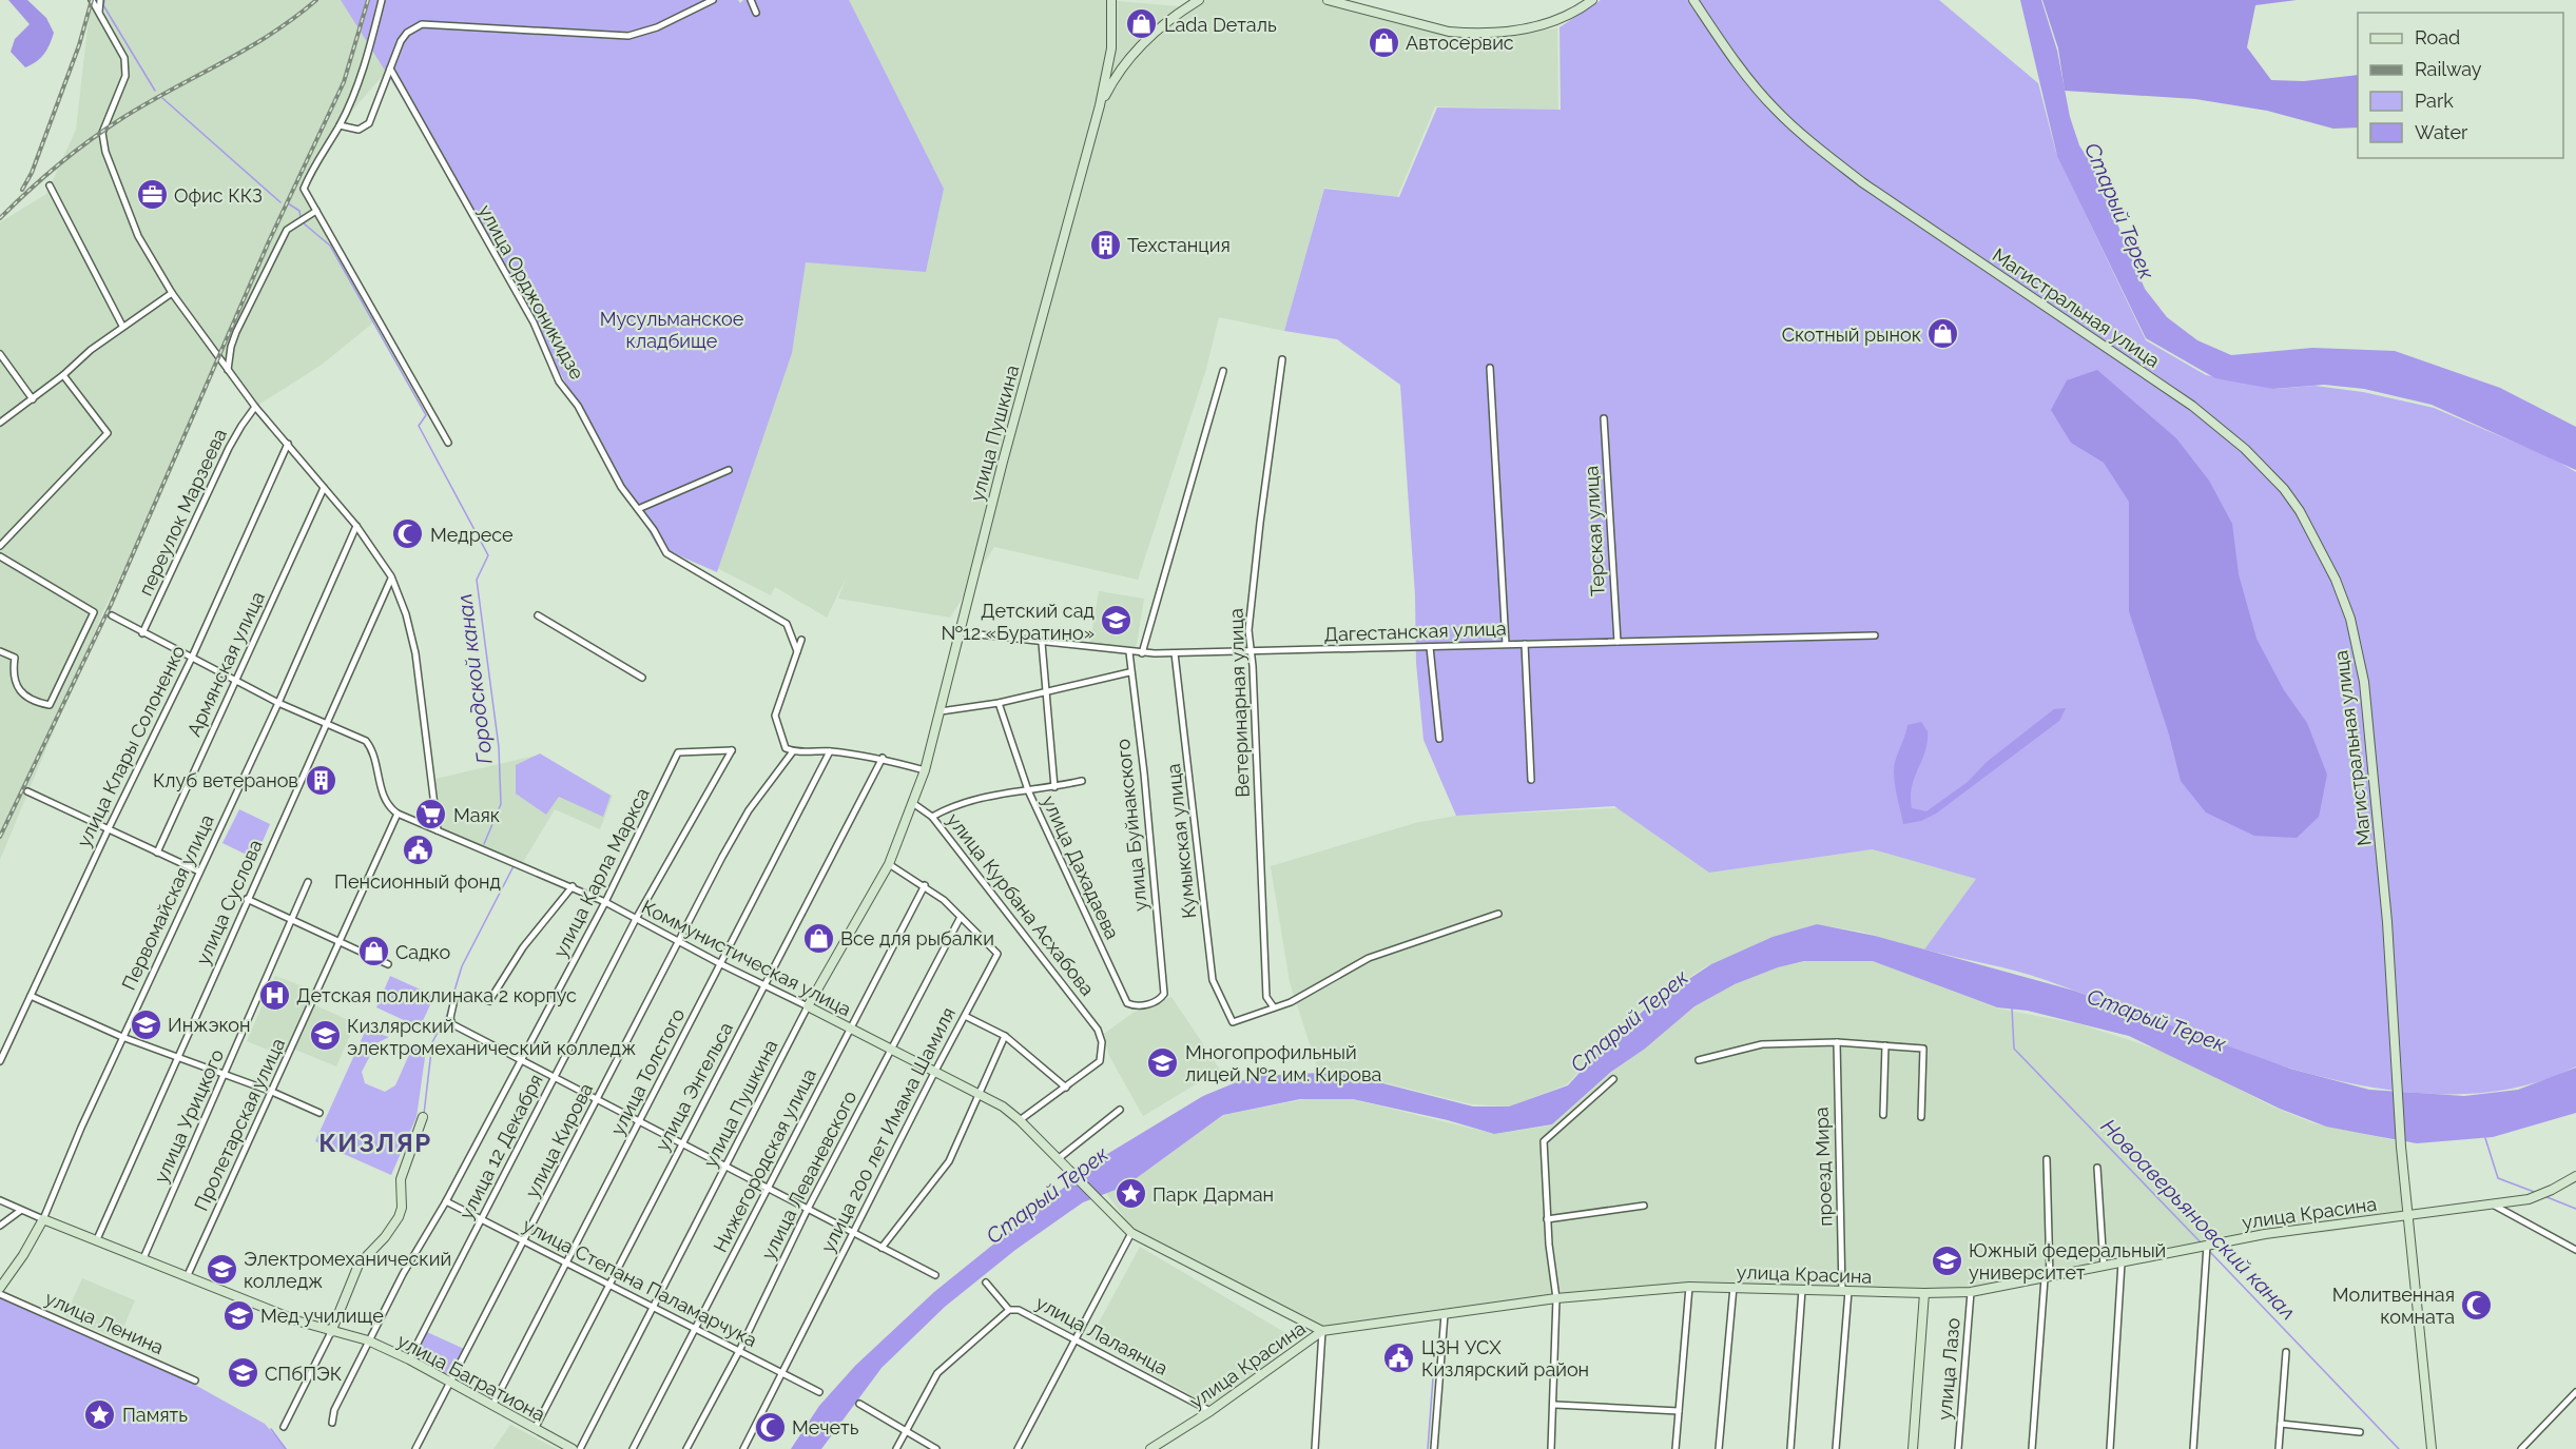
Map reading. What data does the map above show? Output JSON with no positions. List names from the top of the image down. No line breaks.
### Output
{"streets":{"street":["улица Орджоникидзе","Магистральная улица","улица Пушкина","переулок Марзеева","Терская улица","Дагестанская улица","Армянская улица","Ветеринарная улица","улица Клары Солоненко","улица Буйнакского","Кумыкская улица","улица Дахадаева","улица Карла Маркса","Первомайская улица","улица Суслова","улица Курбана Асхабова","Коммунистическая улица","улица Толстого","улица Энгельса","улица Урицкого","Пролетарская улица","улица 200 лет Имама Шамиля","улица Кирова","улица 12 Декабря","Нижегородская улица","проезд Мира","улица Леваневского","улица Красина","улица Степана Паламарчука","улица Ленина","улица Лалаянца","улица Лазо","улица Багратиона"]},"crossings":[["Магистральная улица","улица Красина"],["улица Пушкина","Дагестанская улица"],["улица Пушкина","улица Курбана Асхабова"],["улица Пушкина","Коммунистическая улица"],["улица Пушкина","улица 200 лет Имама Шамиля"],["улица Пушкина","улица Степана Паламарчука"],["Терская улица","Дагестанская улица"],["Дагестанская улица","Ветеринарная улица"],["Дагестанская улица","улица Буйнакского"],["Дагестанская улица","Кумыкская улица"],["Ветеринарная улица","Кумыкская улица"],["улица Буйнакского","улица Дахадаева"],["улица Карла Маркса","Коммунистическая улица"],["улица Карла Маркса","улица 12 Декабря"],["улица Карла Маркса","улица Степана Паламарчука"],["улица Карла Маркса","улица Багратиона"],["Первомайская улица","улица Багратиона"],["улица Суслова","улица Багратиона"],["Коммунистическая улица","улица Толстого"],["Коммунистическая улица","улица Энгельса"],["Коммунистическая улица","Пролетарская улица"],["Коммунистическая улица","улица 200 лет Имама Шамиля"],["Коммунистическая улица","улица Кирова"],["Коммунистическая улица","улица 12 Декабря"],["Коммунистическая улица","Нижегородская улица"],["Коммунистическая улица","улица Леваневского"],["улица Толстого","улица Степана Паламарчука"],["улица Толстого","улица Багратиона"],["улица Энгельса","улица Степана Паламарчука"],["улица Энгельса","улица Багратиона"],["улица Урицкого","улица Багратиона"],["Пролетарская улица","улица Багратиона"],["улица 200 лет Имама Шамиля","Нижегородская улица"],["улица 200 лет Имама Шамиля","улица Леваневского"],["улица 200 лет Имама Шамиля","улица Степана Паламарчука"],["улица Кирова","улица Степана Паламарчука"],["улица Кирова","улица Багратиона"],["улица 12 Декабря","улица Степана Паламарчука"],["улица 12 Декабря","улица Багратиона"],["Нижегородская улица","улица Степана Паламарчука"],["проезд Мира","улица Красина"],["улица Леваневского","улица Степана Паламарчука"],["улица Красина","улица Лалаянца"],["улица Красина","улица Лазо"]],"districts":["КИЗЛЯР"],"water":["Старый Терек","Городской канал","Новоаверьяновский канал"],"parks":["Мусульманское кладбище"],"places":{"shop":["Lada Dеталь","Автосервис","Скотный рынок","Все для рыбалки","Садко"],"office":["Офис ККЗ"],"building":["Техстанция","Клуб ветеранов"],"mosque":["Медресе","Молитвенная комната","Мечеть"],"school or university":["Детский сад №12 «Буратино»","Инжэкон","Кизлярский электромеханический колледж","Многопрофильный лицей №2 им. Кирова","Южный федеральный университет","Электромеханический колледж","Мед училище","СПбПЭК"],"supermarket":["Маяк"],"public building":["Пенсионный фонд","ЦЗН УСХ Кизлярский район"],"hospital":["Детская поликлинака 2 корпус"],"place":["Парк Дарман","Память"]},"legend":["Road","Railway","Park","Water"]}
